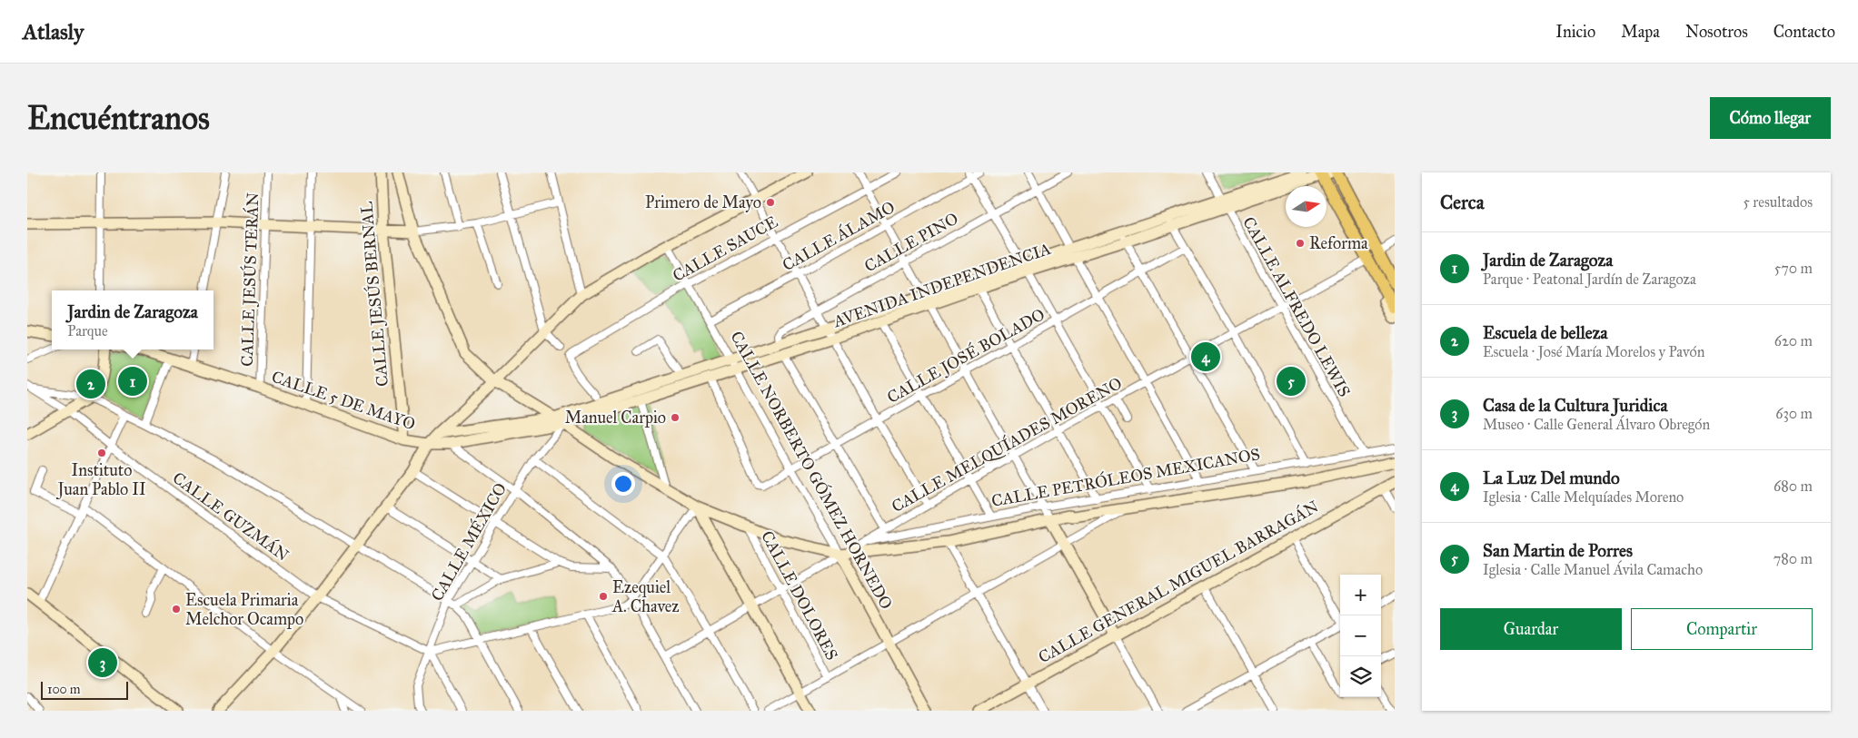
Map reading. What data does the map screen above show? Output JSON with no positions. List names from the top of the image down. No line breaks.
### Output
{"streets":{"main road":["AVENIDA INDEPENDENCIA","CALLE JESÚS BERNAL","CALLE 5 DE MAYO","CALLE NORBERTO GÓMEZ HORNEDO","CALLE PETRÓLEOS MEXICANOS","CALLE GENERAL MIGUEL BARRAGÁN"],"street":["CALLE ÁLAMO","CALLE PINO","CALLE SAUCE","CALLE JESÚS TERÁN","CALLE ALFREDO LEWIS","CALLE JOSÉ BOLADO","CALLE MELQUÍADES MORENO","CALLE GUZMÁN","CALLE MÉXICO","CALLE DOLORES"]},"crossings":[["CALLE ÁLAMO","CALLE NORBERTO GÓMEZ HORNEDO"],["CALLE PINO","AVENIDA INDEPENDENCIA"],["CALLE SAUCE","CALLE NORBERTO GÓMEZ HORNEDO"],["CALLE JESÚS TERÁN","CALLE 5 DE MAYO"],["AVENIDA INDEPENDENCIA","CALLE ALFREDO LEWIS"],["AVENIDA INDEPENDENCIA","CALLE JOSÉ BOLADO"],["AVENIDA INDEPENDENCIA","CALLE 5 DE MAYO"],["AVENIDA INDEPENDENCIA","CALLE NORBERTO GÓMEZ HORNEDO"],["AVENIDA INDEPENDENCIA","CALLE PETRÓLEOS MEXICANOS"],["AVENIDA INDEPENDENCIA","CALLE MÉXICO"],["CALLE JESÚS BERNAL","CALLE 5 DE MAYO"],["CALLE ALFREDO LEWIS","CALLE MELQUÍADES MORENO"],["CALLE ALFREDO LEWIS","CALLE PETRÓLEOS MEXICANOS"],["CALLE JOSÉ BOLADO","CALLE NORBERTO GÓMEZ HORNEDO"],["CALLE 5 DE MAYO","CALLE PETRÓLEOS MEXICANOS"],["CALLE 5 DE MAYO","CALLE MÉXICO"],["CALLE MELQUÍADES MORENO","CALLE NORBERTO GÓMEZ HORNEDO"],["CALLE MELQUÍADES MORENO","CALLE PETRÓLEOS MEXICANOS"],["CALLE MELQUÍADES MORENO","CALLE DOLORES"],["CALLE NORBERTO GÓMEZ HORNEDO","CALLE PETRÓLEOS MEXICANOS"],["CALLE PETRÓLEOS MEXICANOS","CALLE MÉXICO"],["CALLE PETRÓLEOS MEXICANOS","CALLE DOLORES"],["CALLE GUZMÁN","CALLE MÉXICO"]],"places":["Primero de Mayo","Reforma","Manuel Carpio","Instituto Juan Pablo II","Ezequiel A. Chavez","Escuela Primaria Melchor Ocampo"],"scale_bar":"100 m","north":"right","page":{"header":"Atlasly","nav":["Inicio","Mapa","Nosotros","Contacto"],"buttons":["Cómo llegar",["Guardar","Compartir"]],"title":"Encuéntranos","heading":["Cerca","5 resultados"],"list":[{"mark":"1","name":"Jardin de Zaragoza","note":"Parque · Peatonal Jardín de Zaragoza","value":"570 m"},{"mark":"2","name":"Escuela de belleza","note":"Escuela · José María Morelos y Pavón","value":"620 m"},{"mark":"3","name":"Casa de la Cultura Juridica","note":"Museo · Calle General Álvaro Obregón","value":"630 m"},{"mark":"4","name":"La Luz Del mundo","note":"Iglesia · Calle Melquíades Moreno","value":"680 m"},{"mark":"5","name":"San Martin de Porres","note":"Iglesia · Calle Manuel Ávila Camacho","value":"780 m"}],"popup":["Jardin de Zaragoza","Parque"],"pins":["4","1","5","2","3"],"map_buttons":["+","−"],"scale":"100 m"}}
